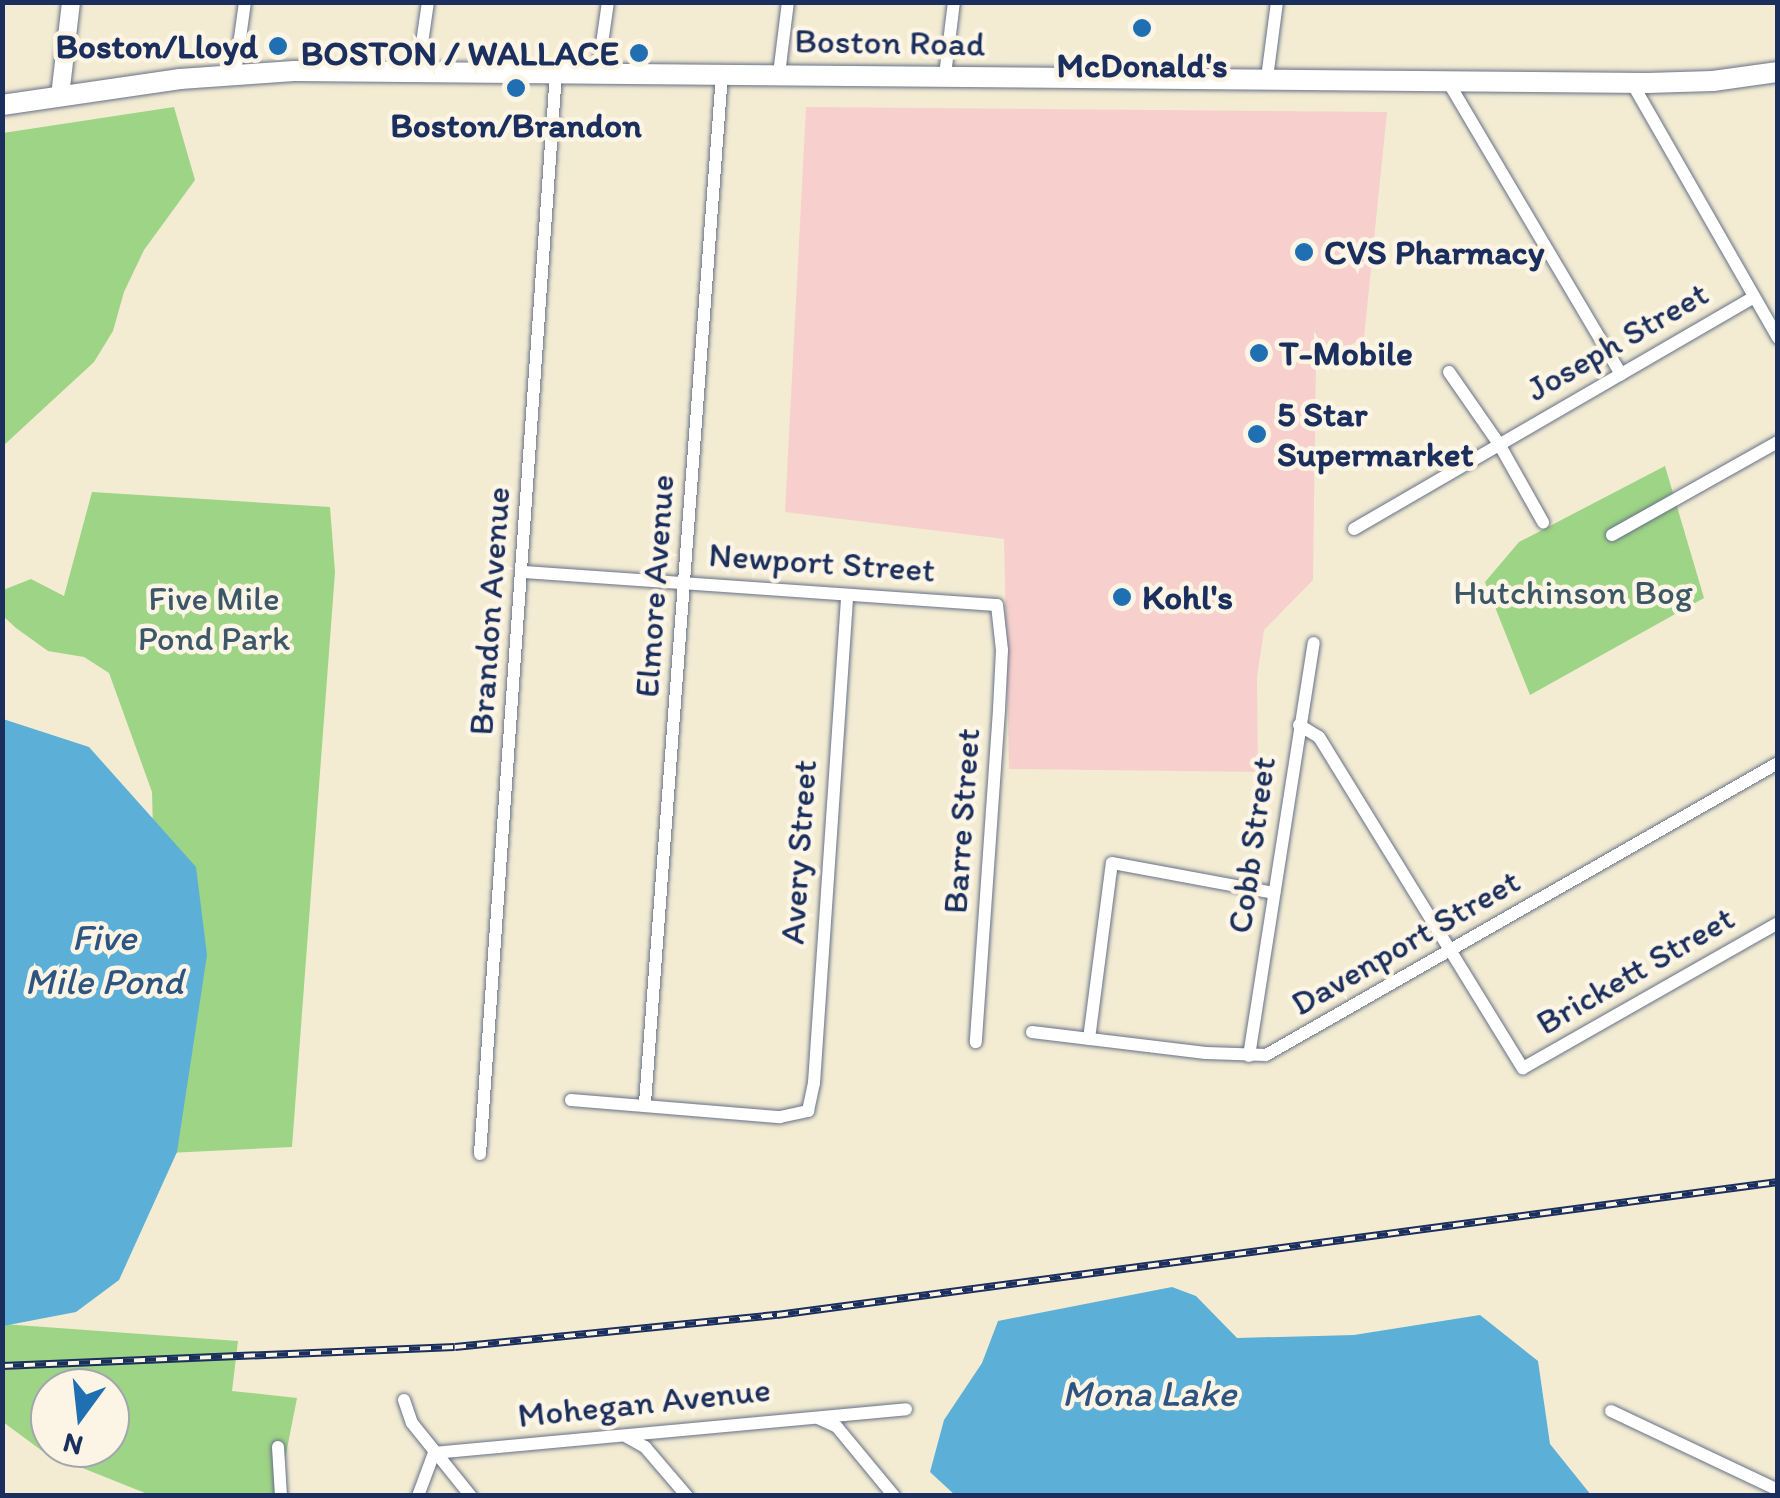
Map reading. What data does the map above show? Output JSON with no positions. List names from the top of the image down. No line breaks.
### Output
{"streets":{"main road":["Boston Road"],"street":["Joseph Street","Newport Street","Elmore Avenue","Brandon Avenue","Barre Street","Cobb Street","Avery Street","Davenport Street","Brickett Street","Mohegan Avenue"]},"crossings":[["Boston Road","Elmore Avenue"],["Boston Road","Brandon Avenue"],["Newport Street","Elmore Avenue"],["Newport Street","Brandon Avenue"],["Newport Street","Barre Street"],["Newport Street","Avery Street"],["Elmore Avenue","Avery Street"],["Cobb Street","Davenport Street"],["Davenport Street","Brickett Street"]],"water":["Five Mile Pond","Mona Lake"],"parks":["Hutchinson Bog","Five Mile Pond Park"],"places":["McDonald's","Boston/Lloyd","BOSTON / WALLACE","Boston/Brandon","CVS Pharmacy","T-Mobile","5 Star Supermarket","Kohl's"],"north":"bottom"}
